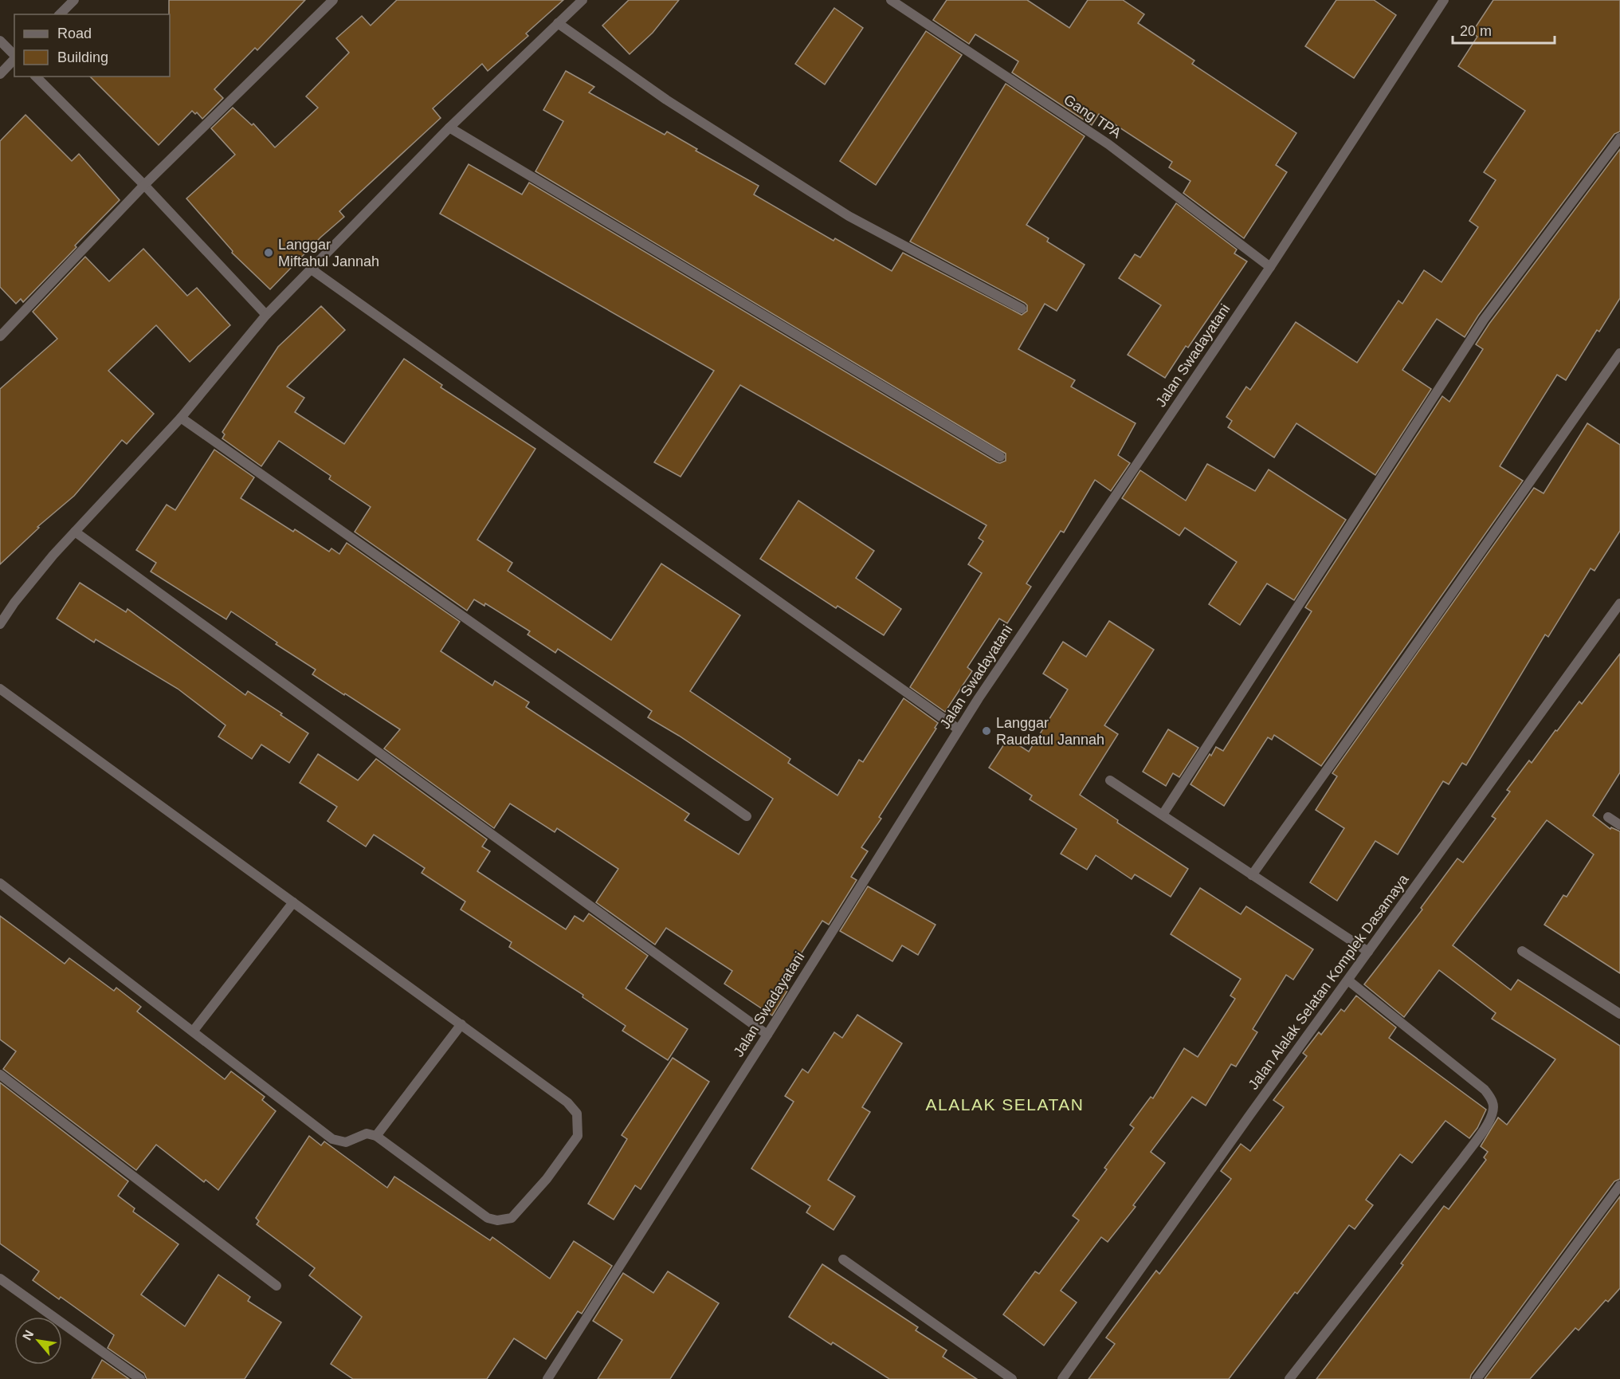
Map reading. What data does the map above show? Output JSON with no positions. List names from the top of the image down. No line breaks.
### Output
{"streets":{"street":["Gang TPA","Jalan Swadayatani","Jalan Alalak Selatan Komplek Dasamaya"]},"crossings":[["Gang TPA","Jalan Swadayatani"]],"districts":["ALALAK SELATAN"],"places":["Langgar Miftahul Jannah","Langgar Raudatul Jannah"],"legend":["Road","Building"],"scale_bar":"20 m","north":"top left"}
